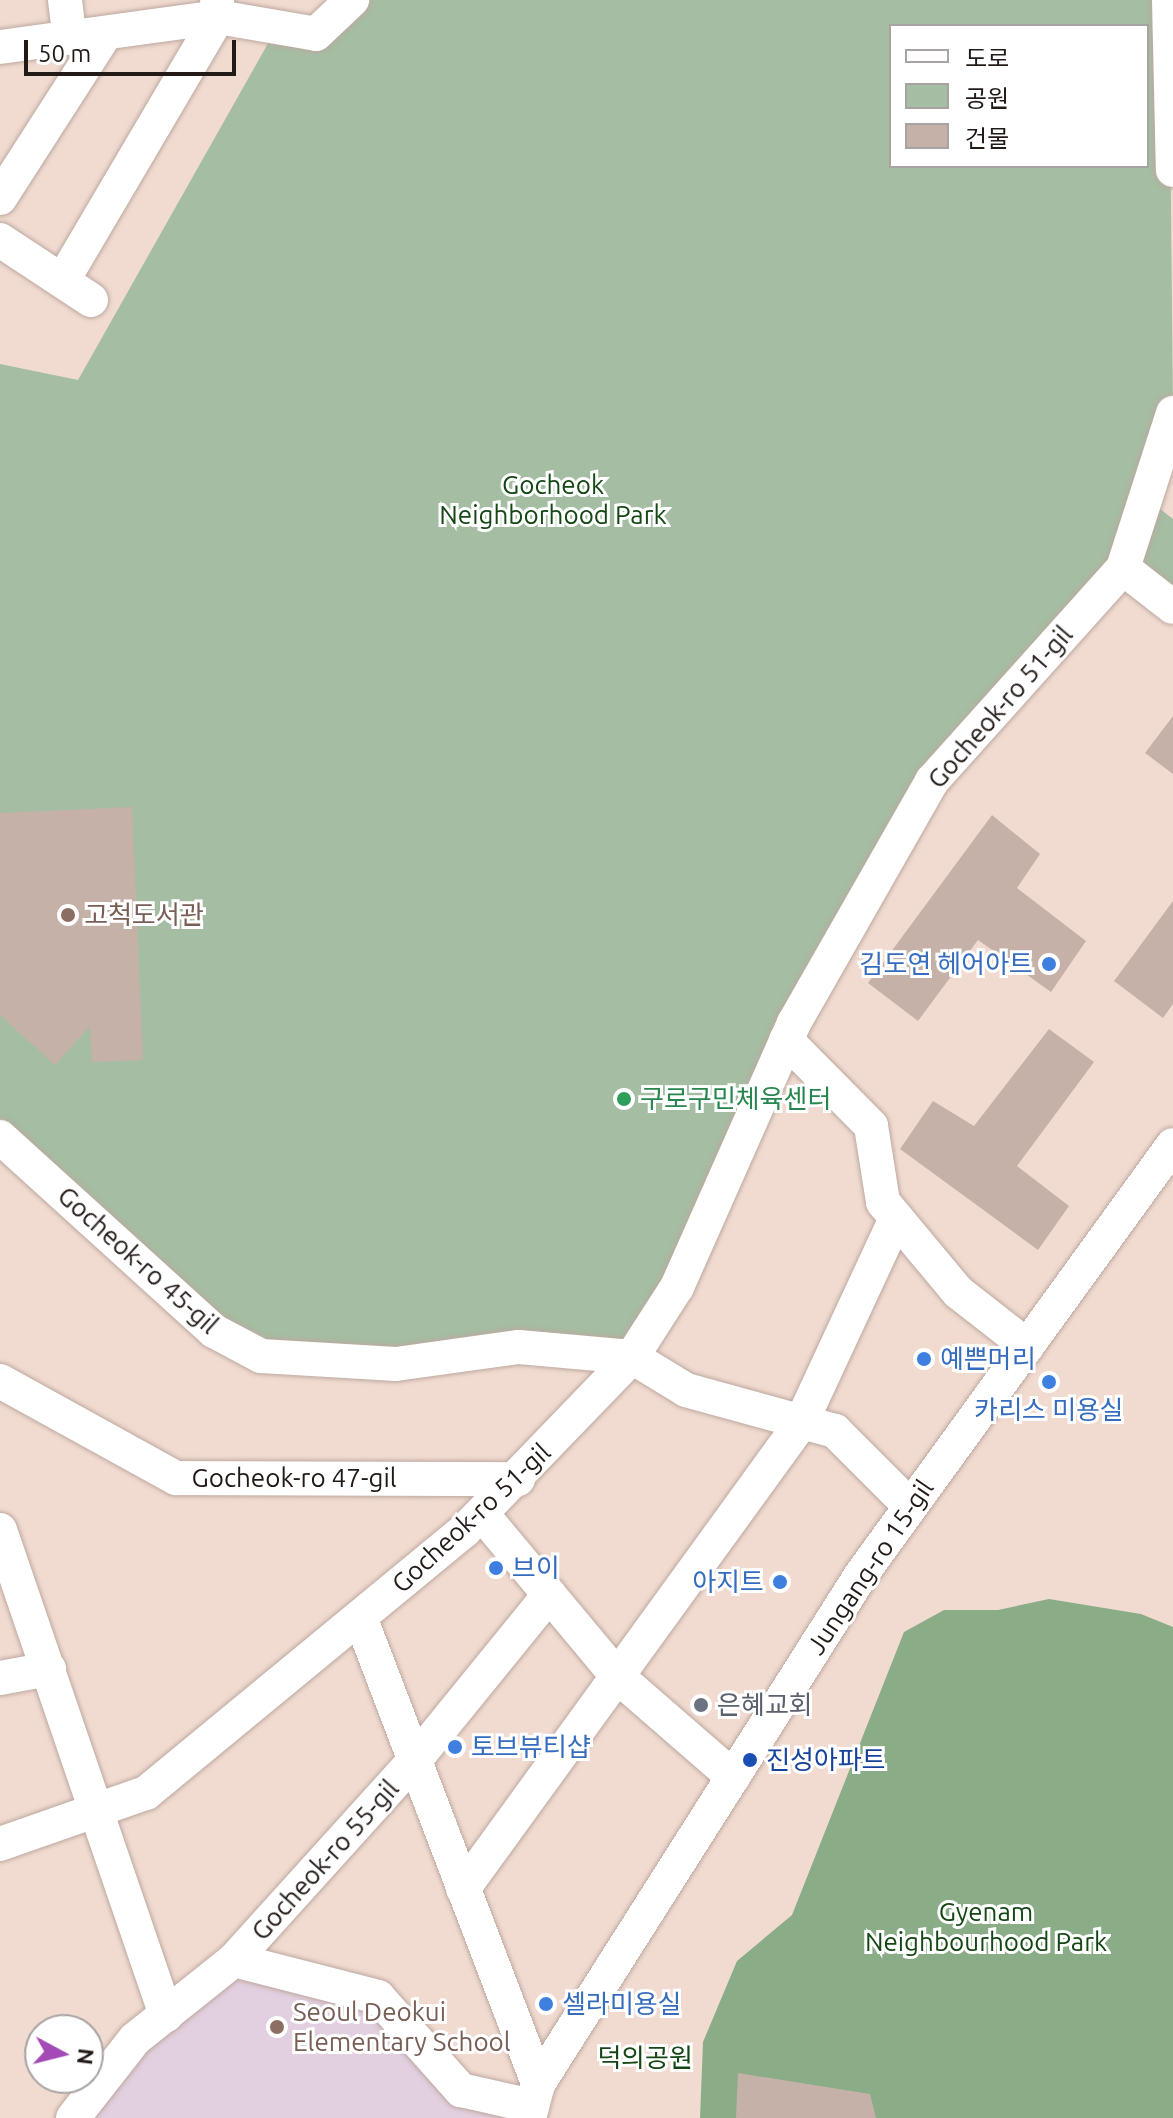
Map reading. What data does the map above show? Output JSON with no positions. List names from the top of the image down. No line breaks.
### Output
{"streets":{"street":["Gocheok-ro 51-gil","Gocheok-ro 45-gil","Gocheok-ro 47-gil","Jungang-ro 15-gil","Gocheok-ro 55-gil"]},"crossings":[["Gocheok-ro 51-gil","Gocheok-ro 45-gil"],["Gocheok-ro 51-gil","Gocheok-ro 47-gil"],["Gocheok-ro 51-gil","Gocheok-ro 55-gil"],["Gocheok-ro 45-gil","Jungang-ro 15-gil"],["Jungang-ro 15-gil","Gocheok-ro 55-gil"]],"parks":["Gocheok Neighborhood Park","Gyenam Neighbourhood Park","덕의공원"],"places":["고척도서관","김도연 헤어아트","구로구민체육센터","예쁜머리","카리스 미용실","브이","아지트","은혜교회","토브뷰티샵","진성아파트","셀라미용실","Seoul Deokui Elementary School"],"legend":["도로","공원","건물"],"scale_bar":"50 m","north":"right"}
